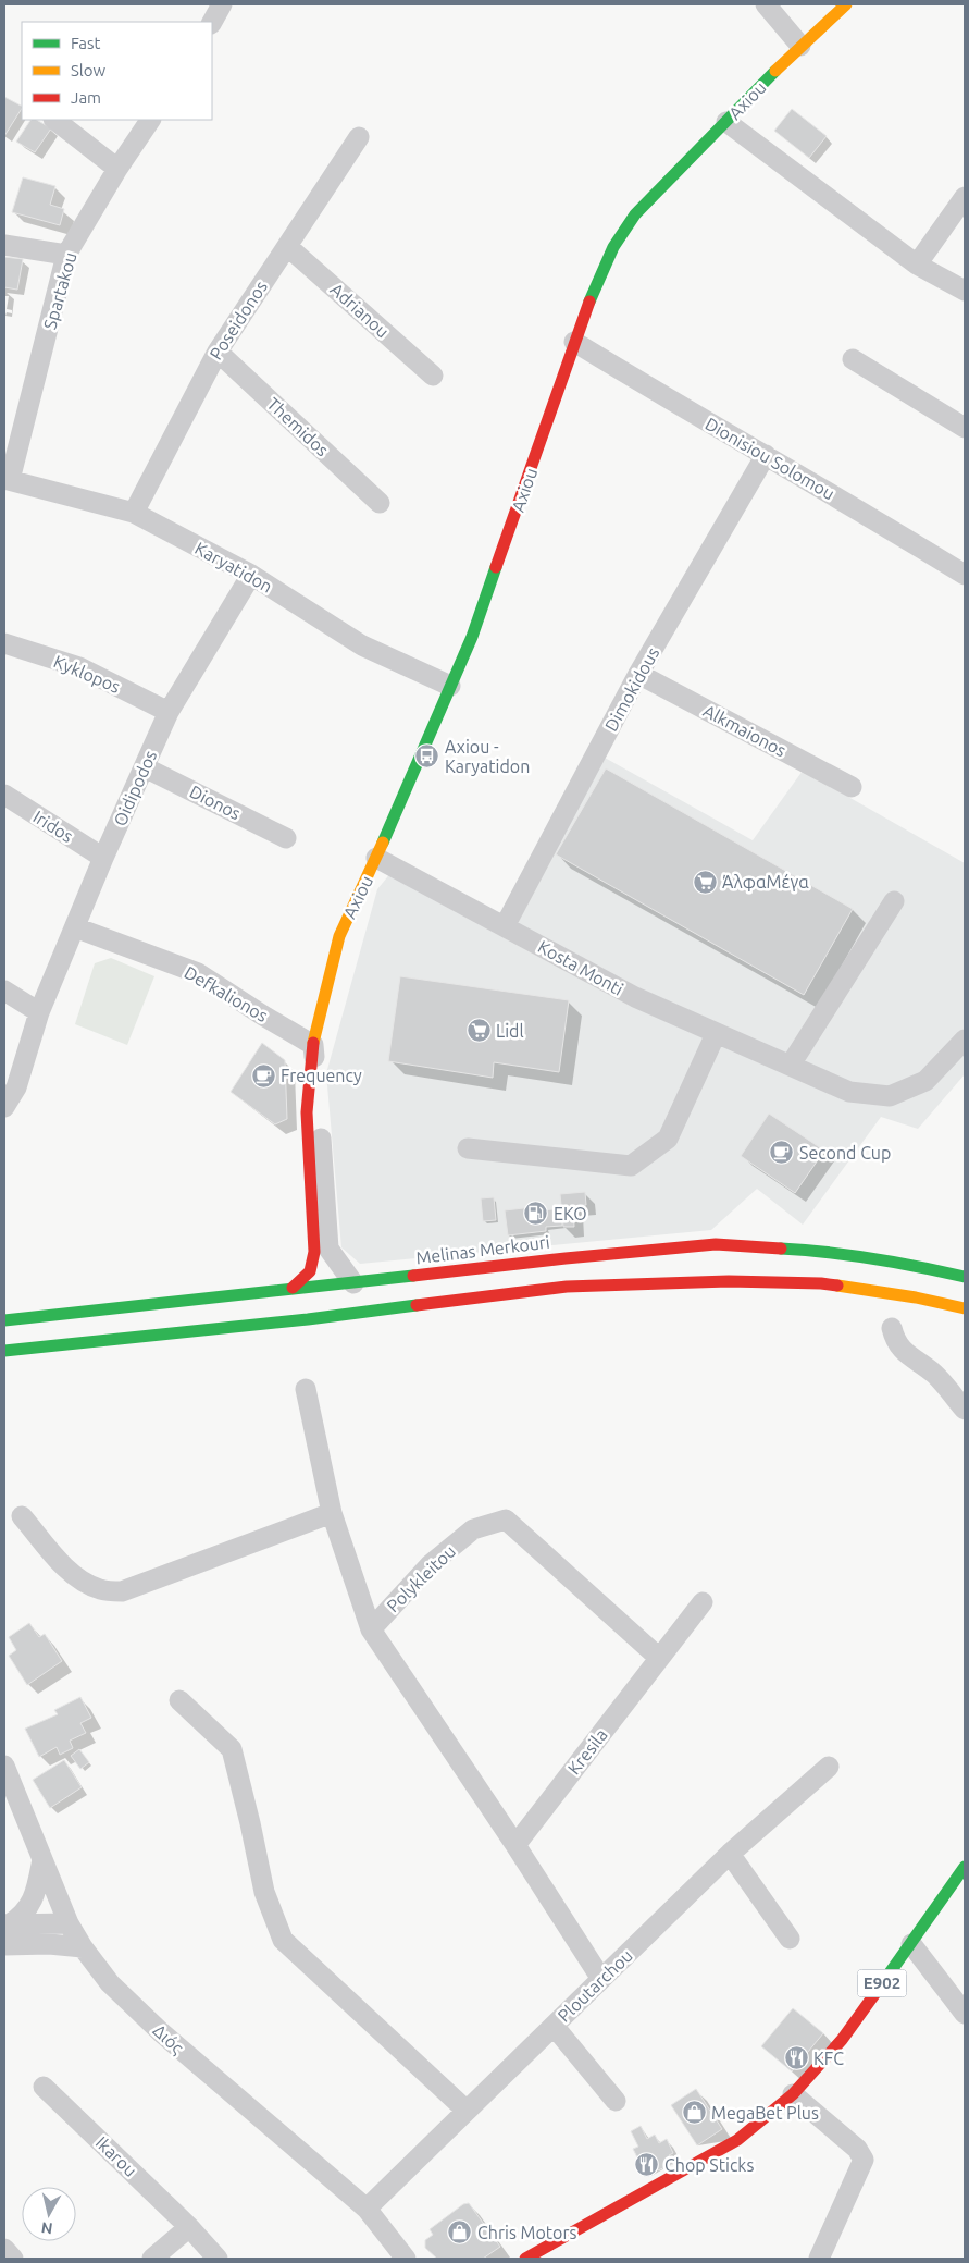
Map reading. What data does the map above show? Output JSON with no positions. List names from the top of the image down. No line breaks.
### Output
{"streets":{"main road":["Axiou","Melinas Merkouri","E902"],"street":["Spartakou","Adrianou","Poseidonos","Themidos","Dionisiou Solomou","Karyatidon","Kyklopos","Dimokidous","Alkmaionos","Oidipodos","Dionos","Iridos","Kosta Monti","Defkalionos","Polykleitou","Kresila","Ploutarchou","Διός","Ikarou"]},"crossings":[["Axiou","Dionisiou Solomou"],["Axiou","Karyatidon"],["Axiou","Kosta Monti"],["Axiou","Defkalionos"],["Axiou","Melinas Merkouri"],["Spartakou","Karyatidon"],["Adrianou","Poseidonos"],["Poseidonos","Themidos"],["Poseidonos","Karyatidon"],["Dionisiou Solomou","Dimokidous"],["Karyatidon","Oidipodos"],["Kyklopos","Oidipodos"],["Dimokidous","Alkmaionos"],["Dimokidous","Kosta Monti"],["Oidipodos","Dionos"],["Oidipodos","Iridos"],["Oidipodos","Defkalionos"],["Polykleitou","Kresila"],["Ploutarchou","Διός"]],"places":{"bus stop":["Axiou - Karyatidon"],"supermarket":["ΆλφαΜέγα","Lidl"],"cafe":["Frequency","Second Cup"],"fuel station":["EKO"],"restaurant":["KFC","Chop Sticks"],"shop":["MegaBet Plus","Chris Motors"]},"legend":["Fast","Slow","Jam"],"north":"bottom"}
